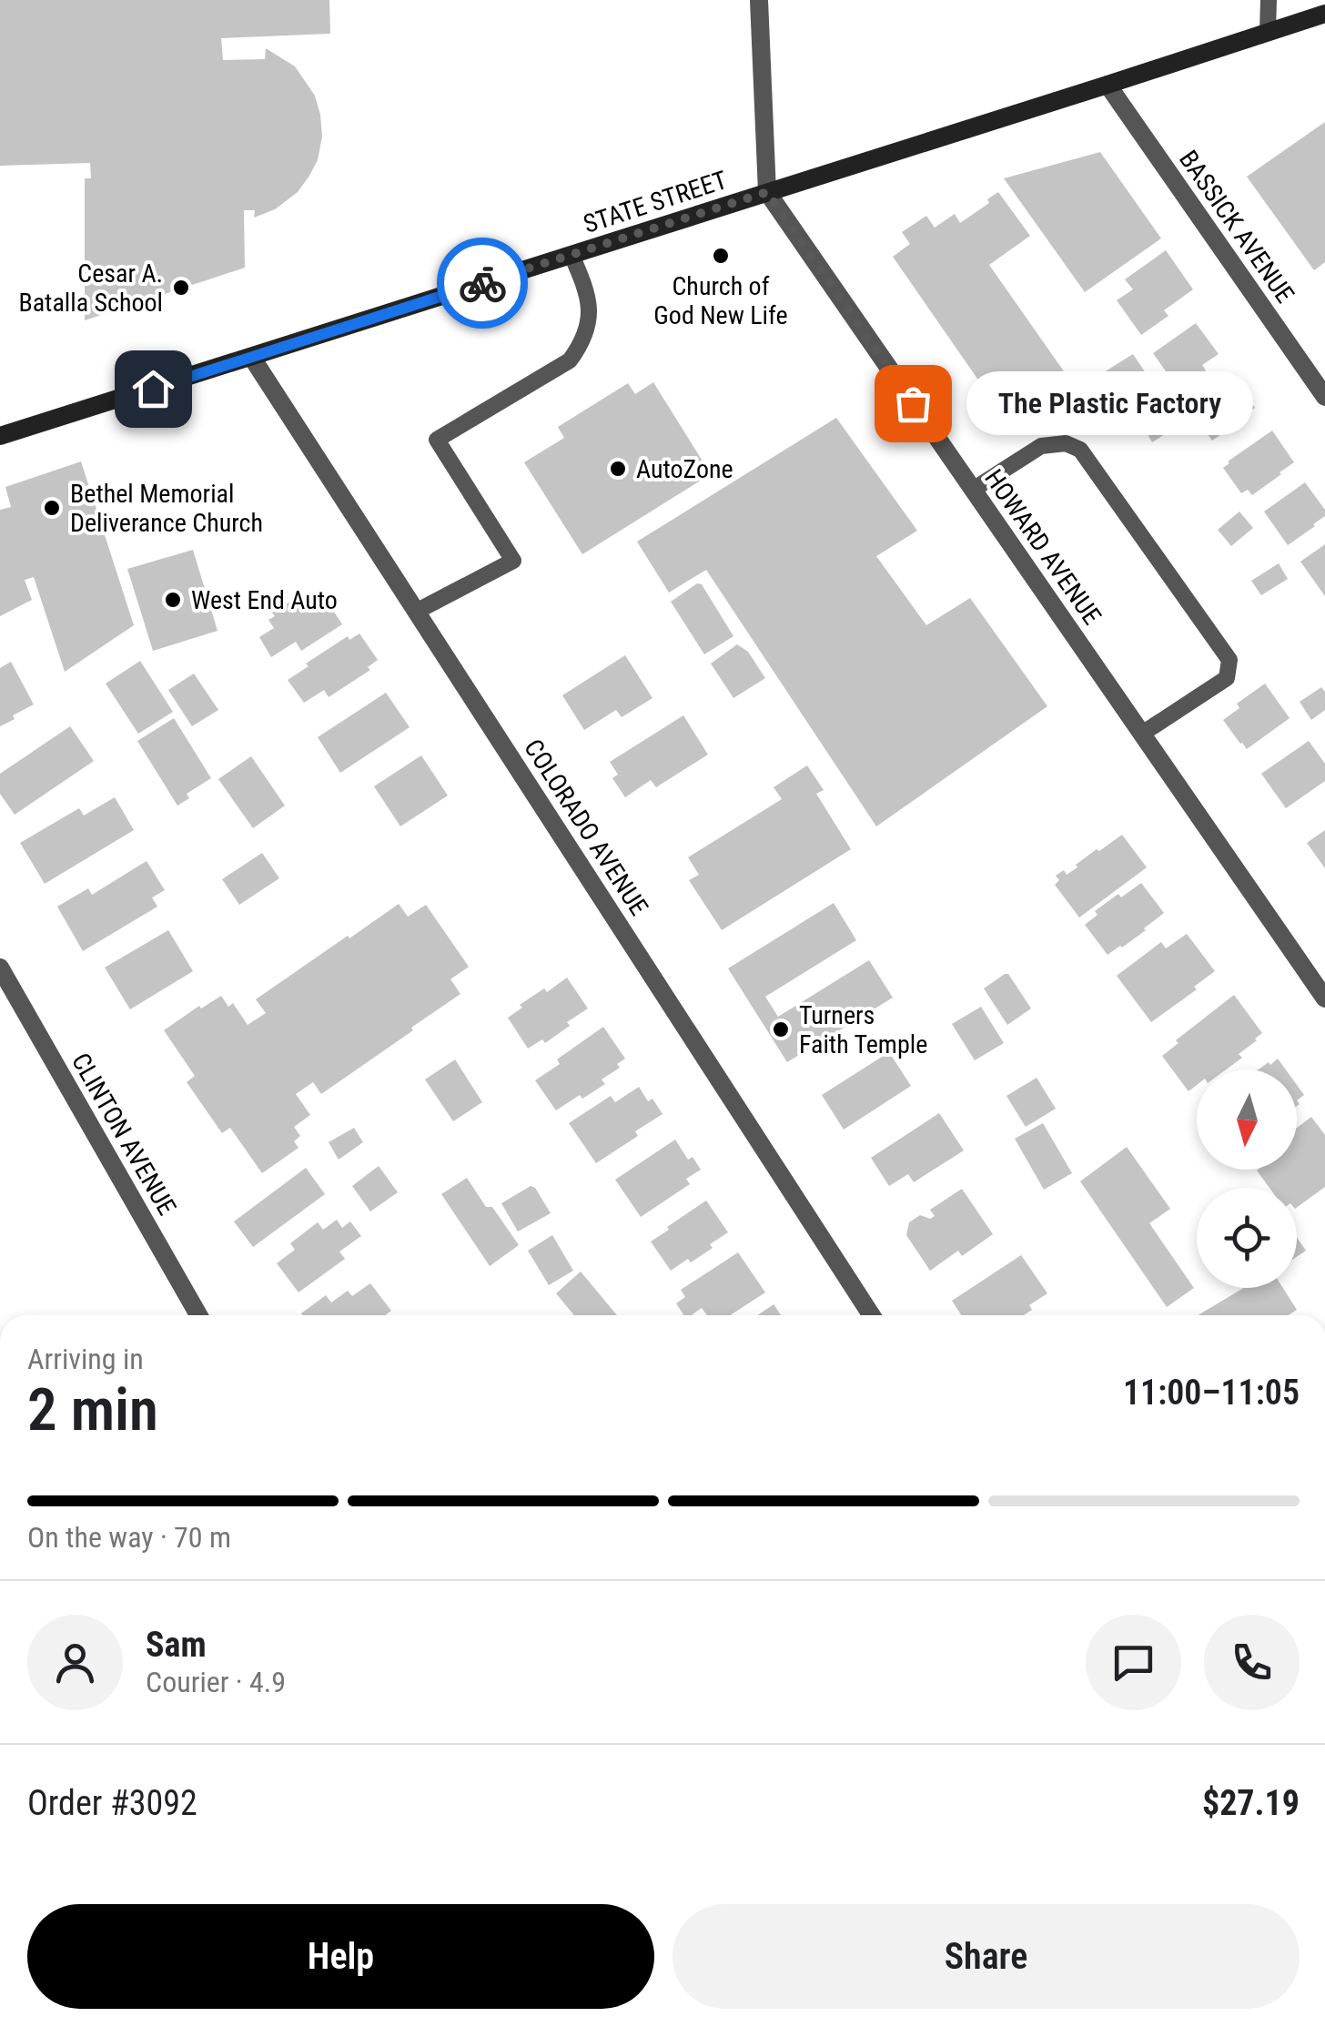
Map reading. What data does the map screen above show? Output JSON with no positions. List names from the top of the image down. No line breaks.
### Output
{"streets":{"main road":["STATE STREET"],"street":["BASSICK AVENUE","HOWARD AVENUE","COLORADO AVENUE","CLINTON AVENUE"]},"crossings":[["STATE STREET","BASSICK AVENUE"],["STATE STREET","HOWARD AVENUE"],["STATE STREET","COLORADO AVENUE"]],"places":["Church of God New Life","Cesar A. Batalla School","The Plastic Factory","AutoZone","Bethel Memorial Deliverance Church","West End Auto","Turners Faith Temple"],"north":"bottom","page":{"bubble":"The Plastic Factory","heading":["2 min","Arriving in","11:00–11:05"],"panel":["Sam","Courier · 4.9","Order #3092","$27.19"],"bar":"On the way · 70 m","buttons":["Help","Share"]}}
